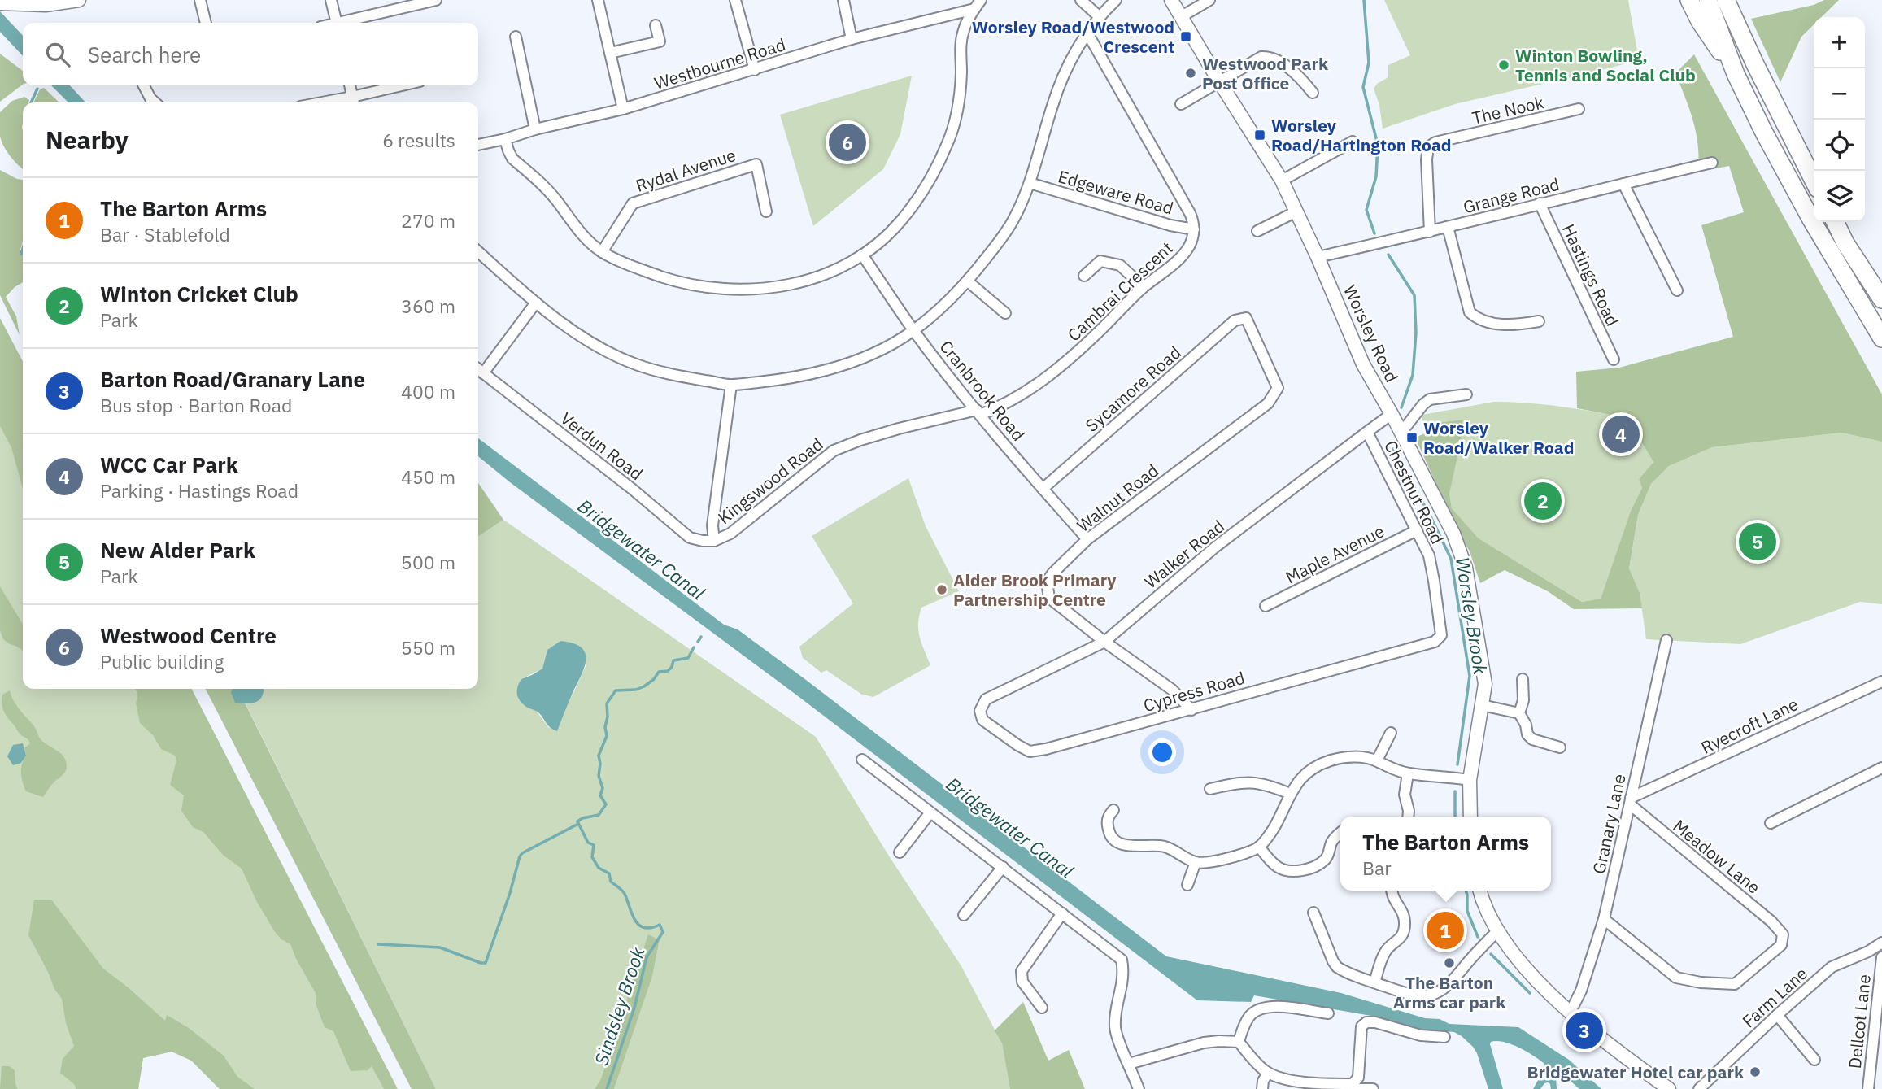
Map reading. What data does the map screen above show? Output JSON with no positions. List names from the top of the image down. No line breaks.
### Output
{"streets":{"main road":["Worsley Road"],"street":["Westbourne Road","The Nook","Rydal Avenue","Edgeware Road","Grange Road","Hastings Road","Cambrai Crescent","Sycamore Road","Cranbrook Road","Verdun Road","Kingswood Road","Chestnut Road","Walnut Road","Walker Road","Maple Avenue","Cypress Road","Ryecroft Lane","Granary Lane","Meadow Lane","Farm Lane","Dellcot Lane"]},"crossings":[["The Nook","Grange Road"],["Edgeware Road","Cambrai Crescent"],["Grange Road","Hastings Road"],["Grange Road","Worsley Road"],["Cambrai Crescent","Cranbrook Road"],["Cambrai Crescent","Kingswood Road"],["Worsley Road","Walker Road"],["Sycamore Road","Cranbrook Road"],["Sycamore Road","Walnut Road"],["Cranbrook Road","Kingswood Road"],["Cranbrook Road","Walnut Road"],["Verdun Road","Kingswood Road"],["Chestnut Road","Walker Road"],["Chestnut Road","Maple Avenue"],["Chestnut Road","Cypress Road"],["Walnut Road","Walker Road"],["Walnut Road","Cypress Road"],["Walker Road","Cypress Road"],["Ryecroft Lane","Granary Lane"],["Ryecroft Lane","Meadow Lane"],["Granary Lane","Meadow Lane"]],"water":["Bridgewater Canal","Worsley Brook","Sindsley Brook"],"places":{"transit":["Worsley Road/Westwood Crescent","Worsley Road/Hartington Road","Worsley Road/Walker Road"],"other":["Winton Bowling, Tennis and Social Club","Westwood Park Post Office","Alder Brook Primary Partnership Centre","The Barton Arms car park","Bridgewater Hotel car park"]},"page":{"map_buttons":["+","−"],"search":"Search here","heading":["Nearby","6 results"],"pins":["6","4","2","5","1","3"],"list":[{"mark":"1","name":"The Barton Arms","note":"Bar · Stablefold","value":"270 m"},{"mark":"2","name":"Winton Cricket Club","note":"Park","value":"360 m"},{"mark":"3","name":"Barton Road/Granary Lane","note":"Bus stop · Barton Road","value":"400 m"},{"mark":"4","name":"WCC Car Park","note":"Parking · Hastings Road","value":"450 m"},{"mark":"5","name":"New Alder Park","note":"Park","value":"500 m"},{"mark":"6","name":"Westwood Centre","note":"Public building","value":"550 m"}],"popup":["The Barton Arms","Bar"]}}
